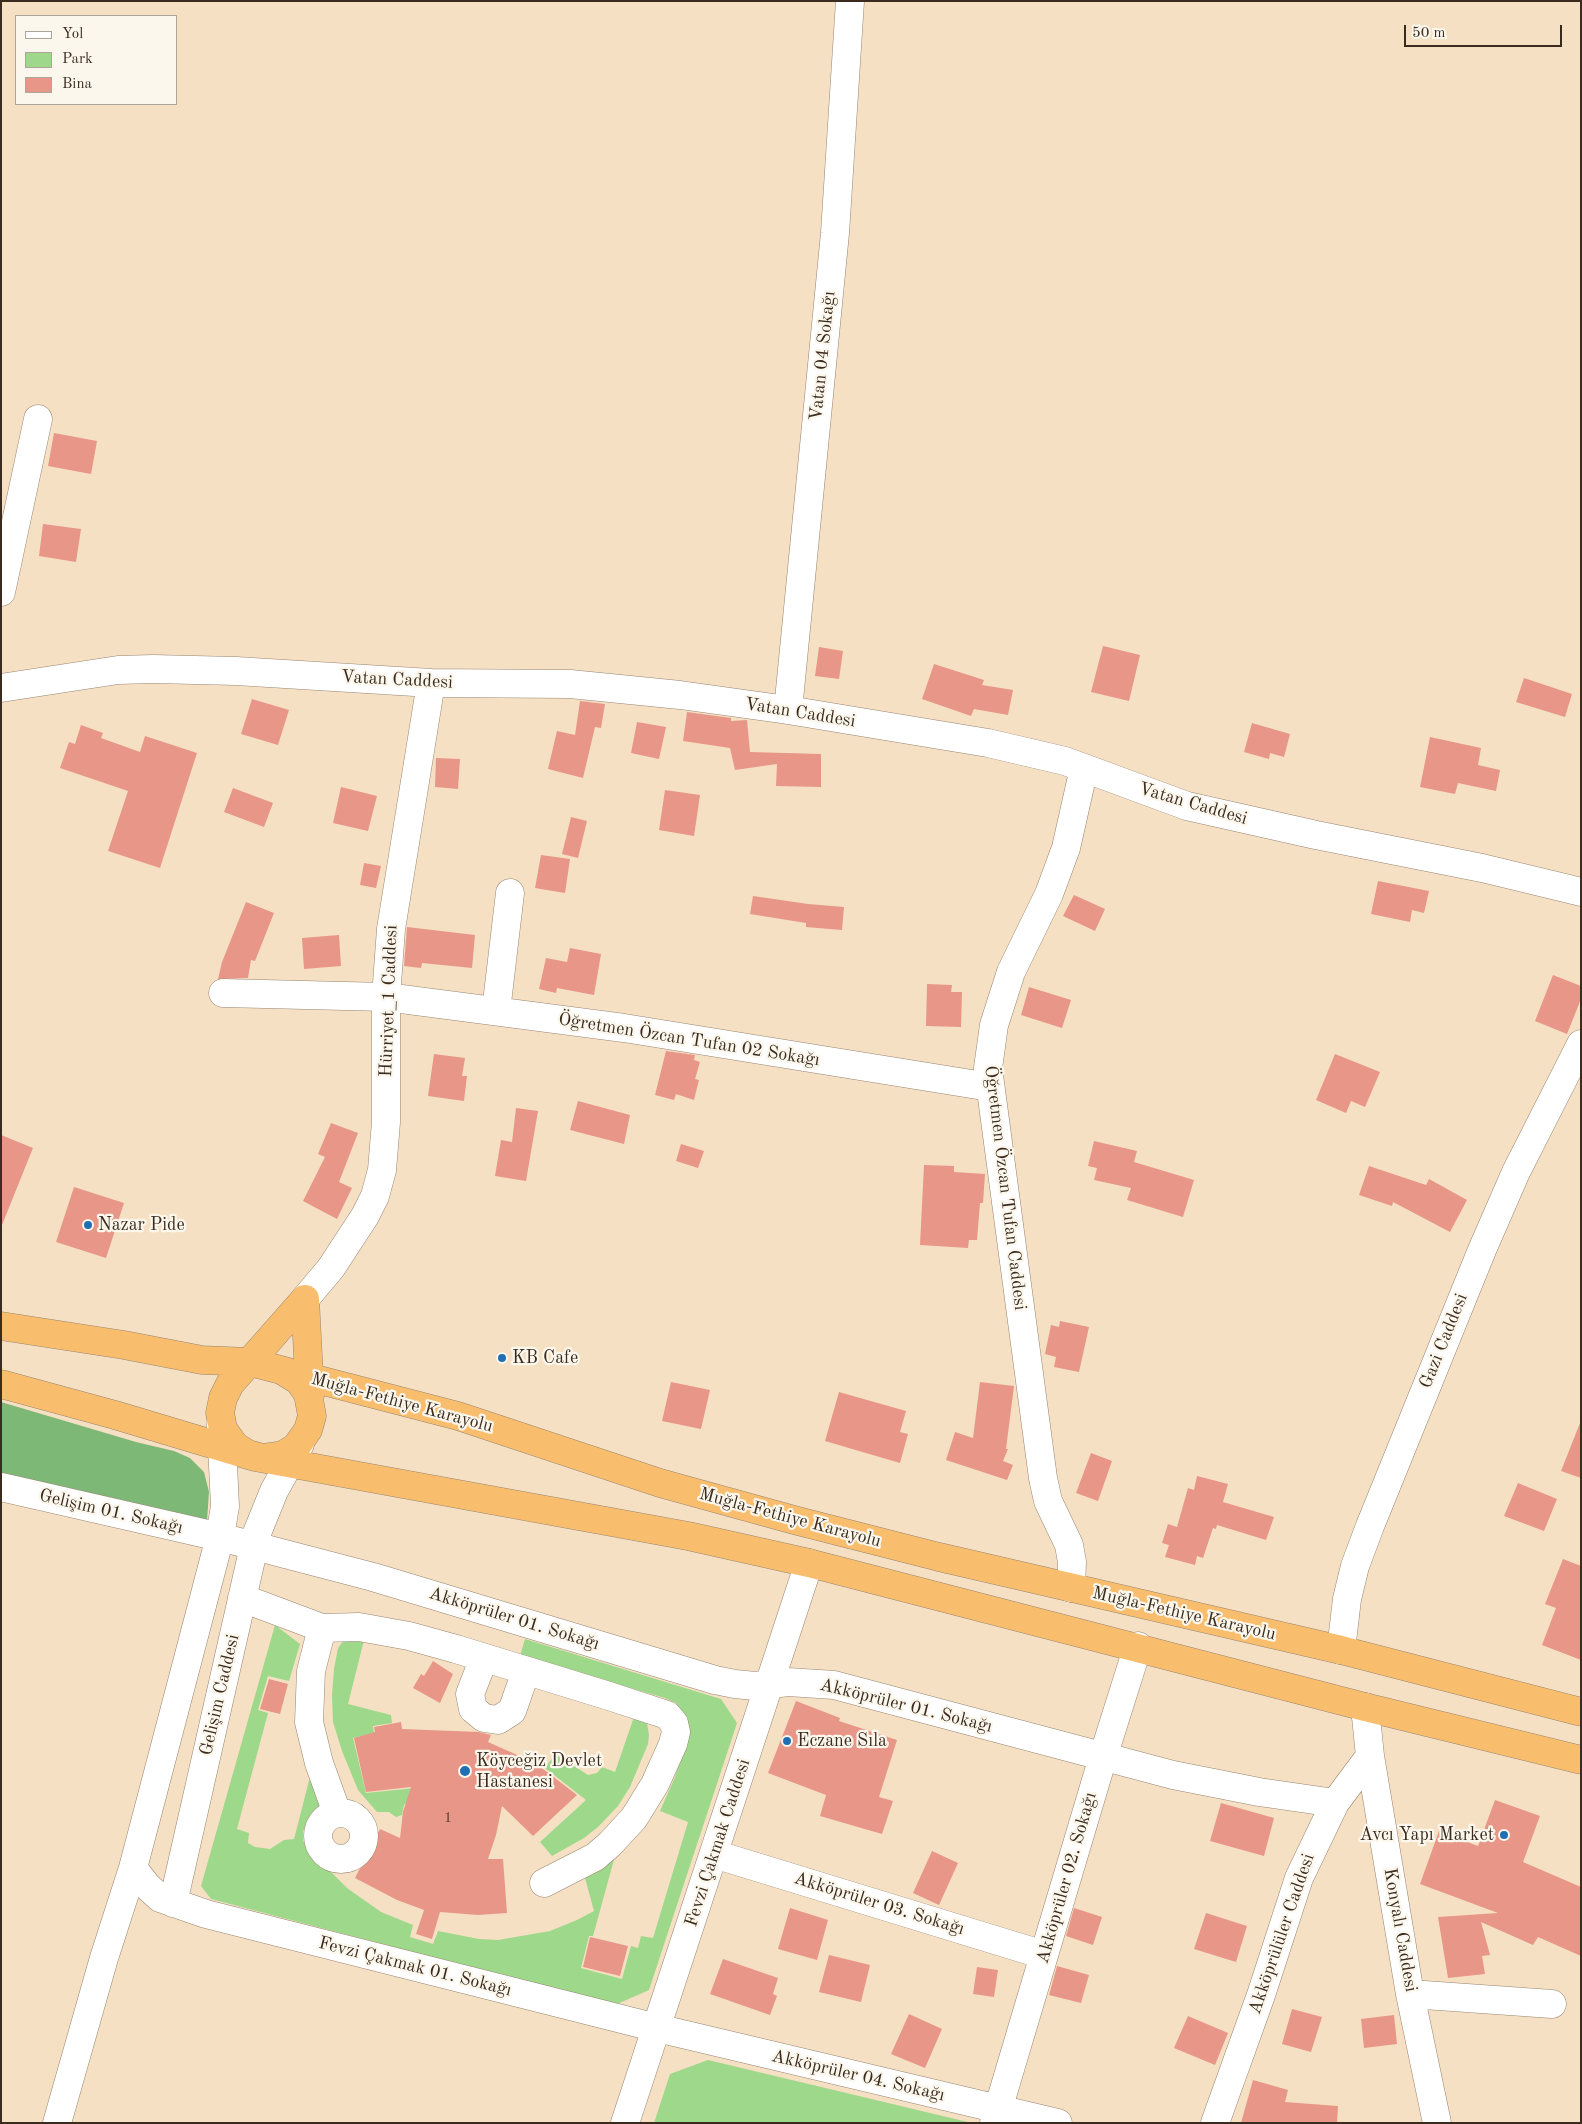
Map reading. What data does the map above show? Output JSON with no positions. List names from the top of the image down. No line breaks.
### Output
{"streets":{"highway":["Muğla-Fethiye Karayolu"],"street":["Vatan 04 Sokağı","Vatan Caddesi","Hürriyet_1 Caddesi","Öğretmen Özcan Tufan 02 Sokağı","Öğretmen Özcan Tufan Caddesi","Gazi Caddesi","Gelişim 01. Sokağı","Akköprüler 01. Sokağı","Gelişim Caddesi","Fevzi Çakmak Caddesi","Akköprüler 02. Sokağı","Akköprüler 03. Sokağı","Konyalı Caddesi","Akköprülüler Caddesi","Fevzi Çakmak 01. Sokağı","Akköprüler 04. Sokağı"]},"crossings":[["Vatan 04 Sokağı","Vatan Caddesi"],["Vatan Caddesi","Hürriyet_1 Caddesi"],["Vatan Caddesi","Öğretmen Özcan Tufan Caddesi"],["Hürriyet_1 Caddesi","Öğretmen Özcan Tufan 02 Sokağı"],["Öğretmen Özcan Tufan 02 Sokağı","Öğretmen Özcan Tufan Caddesi"],["Öğretmen Özcan Tufan Caddesi","Muğla-Fethiye Karayolu"],["Gazi Caddesi","Muğla-Fethiye Karayolu"],["Muğla-Fethiye Karayolu","Gelişim Caddesi"],["Gelişim 01. Sokağı","Akköprüler 01. Sokağı"],["Akköprüler 01. Sokağı","Gelişim Caddesi"],["Akköprüler 01. Sokağı","Fevzi Çakmak Caddesi"],["Akköprüler 01. Sokağı","Akköprüler 02. Sokağı"],["Akköprüler 01. Sokağı","Akköprülüler Caddesi"],["Gelişim Caddesi","Fevzi Çakmak 01. Sokağı"],["Fevzi Çakmak Caddesi","Akköprüler 03. Sokağı"],["Fevzi Çakmak Caddesi","Fevzi Çakmak 01. Sokağı"],["Fevzi Çakmak Caddesi","Akköprüler 04. Sokağı"],["Akköprüler 02. Sokağı","Akköprüler 03. Sokağı"],["Akköprüler 02. Sokağı","Akköprüler 04. Sokağı"],["Konyalı Caddesi","Akköprülüler Caddesi"],["Fevzi Çakmak 01. Sokağı","Akköprüler 04. Sokağı"]],"places":["Nazar Pide","KB Cafe","Eczane Sıla","Köyceğiz Devlet Hastanesi","Avcı Yapı Market"],"house_numbers":["1"],"legend":["Yol","Park","Bina"],"scale_bar":"50 m"}
